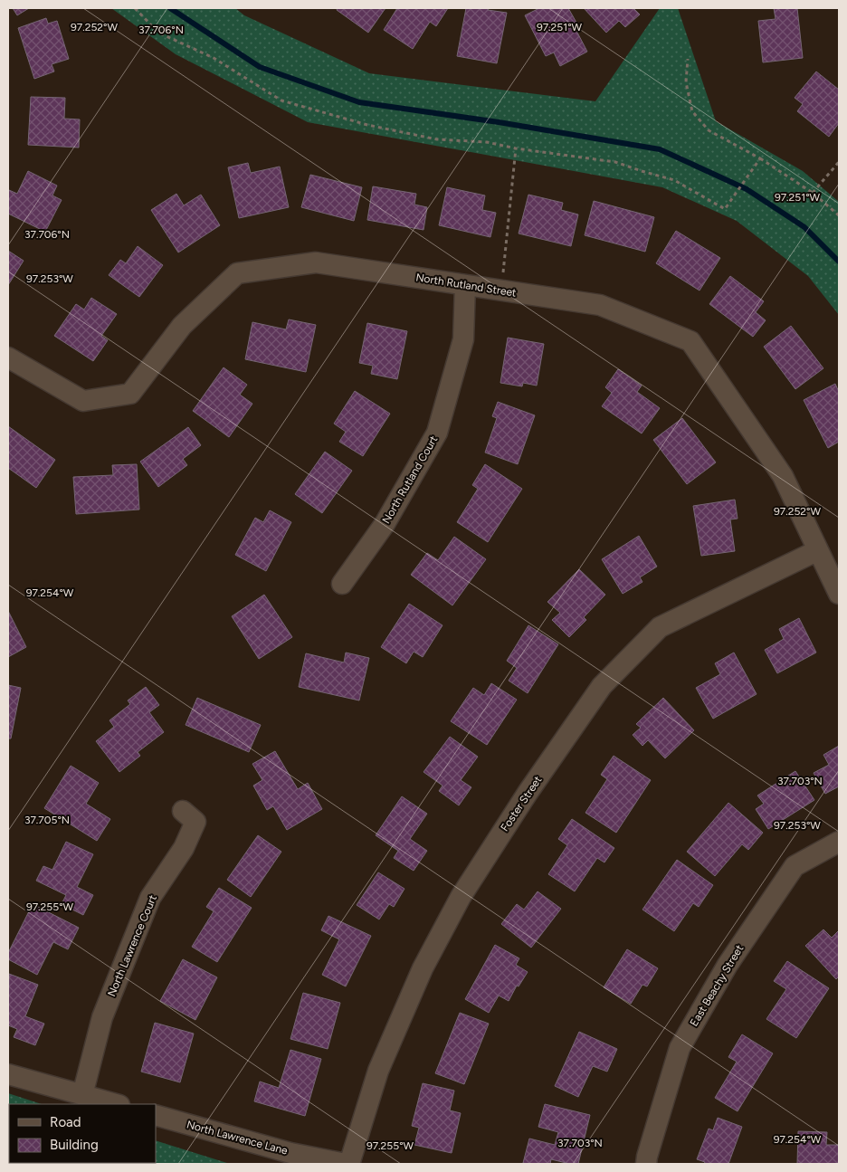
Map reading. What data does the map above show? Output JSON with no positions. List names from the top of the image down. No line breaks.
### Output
{"streets":{"street":["North Rutland Street","North Rutland Court","Foster Street","North Lawrence Court","East Beachy Street","North Lawrence Lane"]},"crossings":[["North Rutland Street","North Rutland Court"],["North Rutland Street","Foster Street"]],"legend":["Road","Building"],"coordinates":["97.252°W","97.251°W","37.706°N","97.253°W","97.254°W","37.703°N","37.705°N","97.255°W"]}
